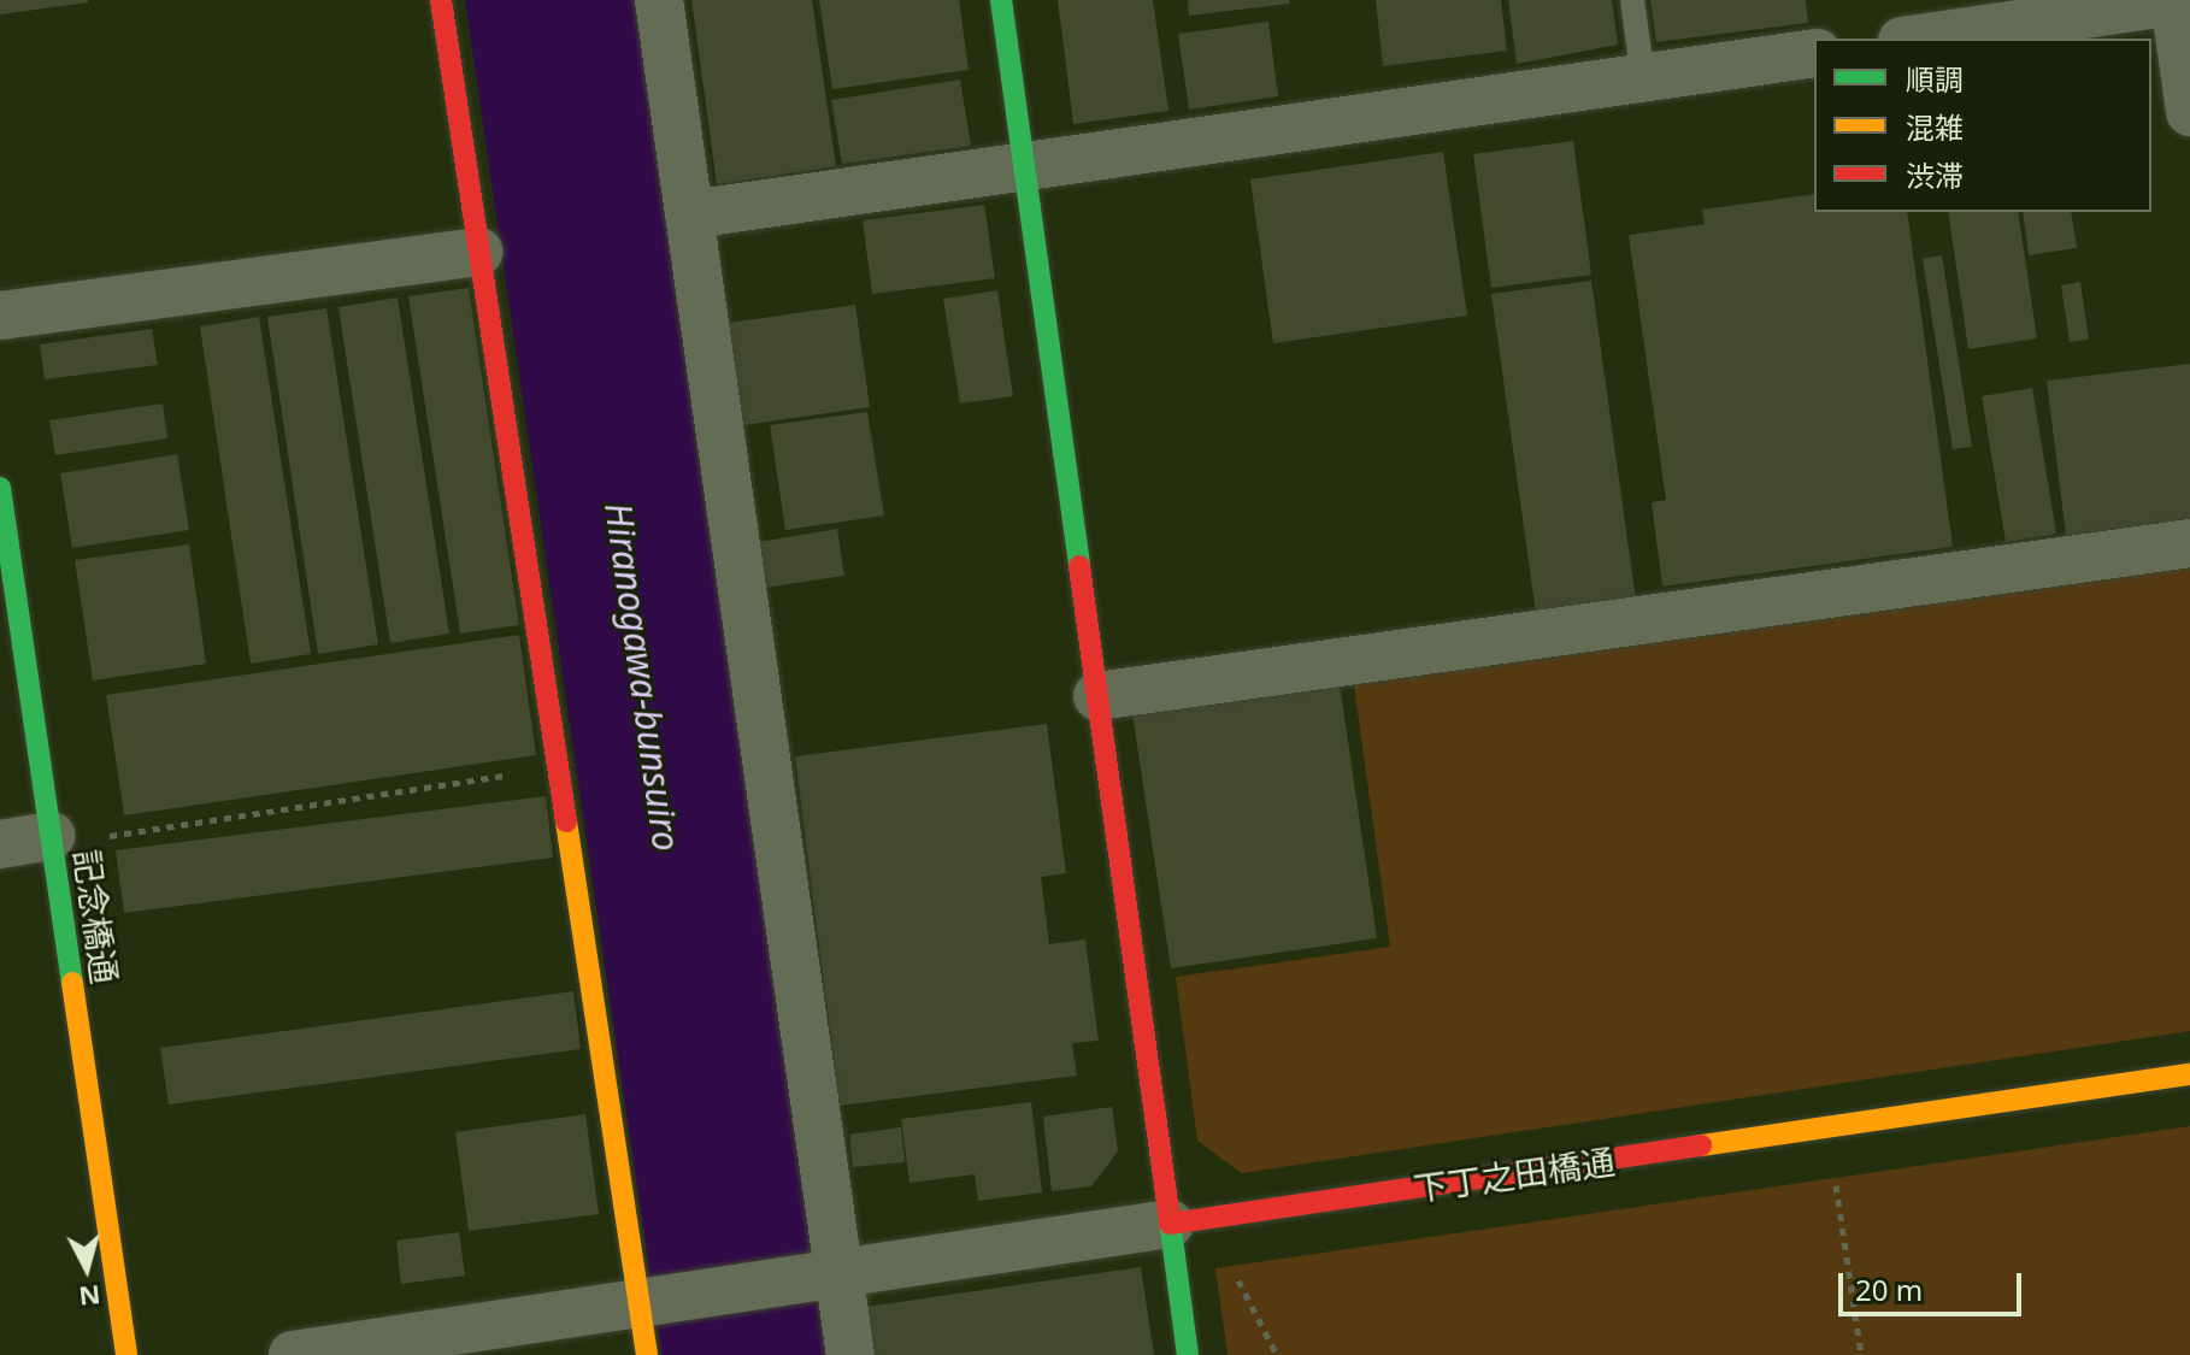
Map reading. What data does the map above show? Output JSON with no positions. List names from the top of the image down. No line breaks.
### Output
{"streets":{"street":["記念橋通","下丁之田橋通"]},"water":["Hiranogawa-bunsuiro"],"legend":["順調","混雑","渋滞"],"scale_bar":"20 m","north":"bottom"}
